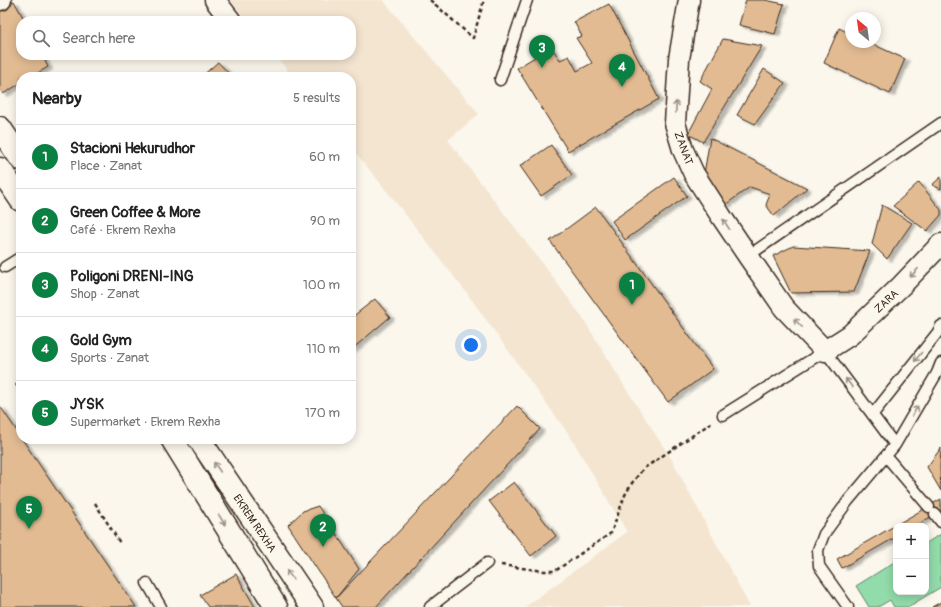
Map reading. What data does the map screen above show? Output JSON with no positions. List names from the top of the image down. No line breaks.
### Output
{"streets":{"street":["ZANAT","ZARA","EKREM REXHA"]},"crossings":[["ZANAT","ZARA"]],"one_way":["ZANAT","ZARA"],"north":"top left","page":{"search":"Search here","pins":["3","4","1","5","2"],"heading":["Nearby","5 results"],"list":[{"mark":"1","name":"Stacioni Hekurudhor","note":"Place · Zanat","value":"60 m"},{"mark":"2","name":"Green Coffee & More","note":"Café · Ekrem Rexha","value":"90 m"},{"mark":"3","name":"Poligoni DRENI-ING","note":"Shop · Zanat","value":"100 m"},{"mark":"4","name":"Gold Gym","note":"Sports · Zanat","value":"110 m"},{"mark":"5","name":"JYSK","note":"Supermarket · Ekrem Rexha","value":"170 m"}],"map_buttons":["+","−"]}}
